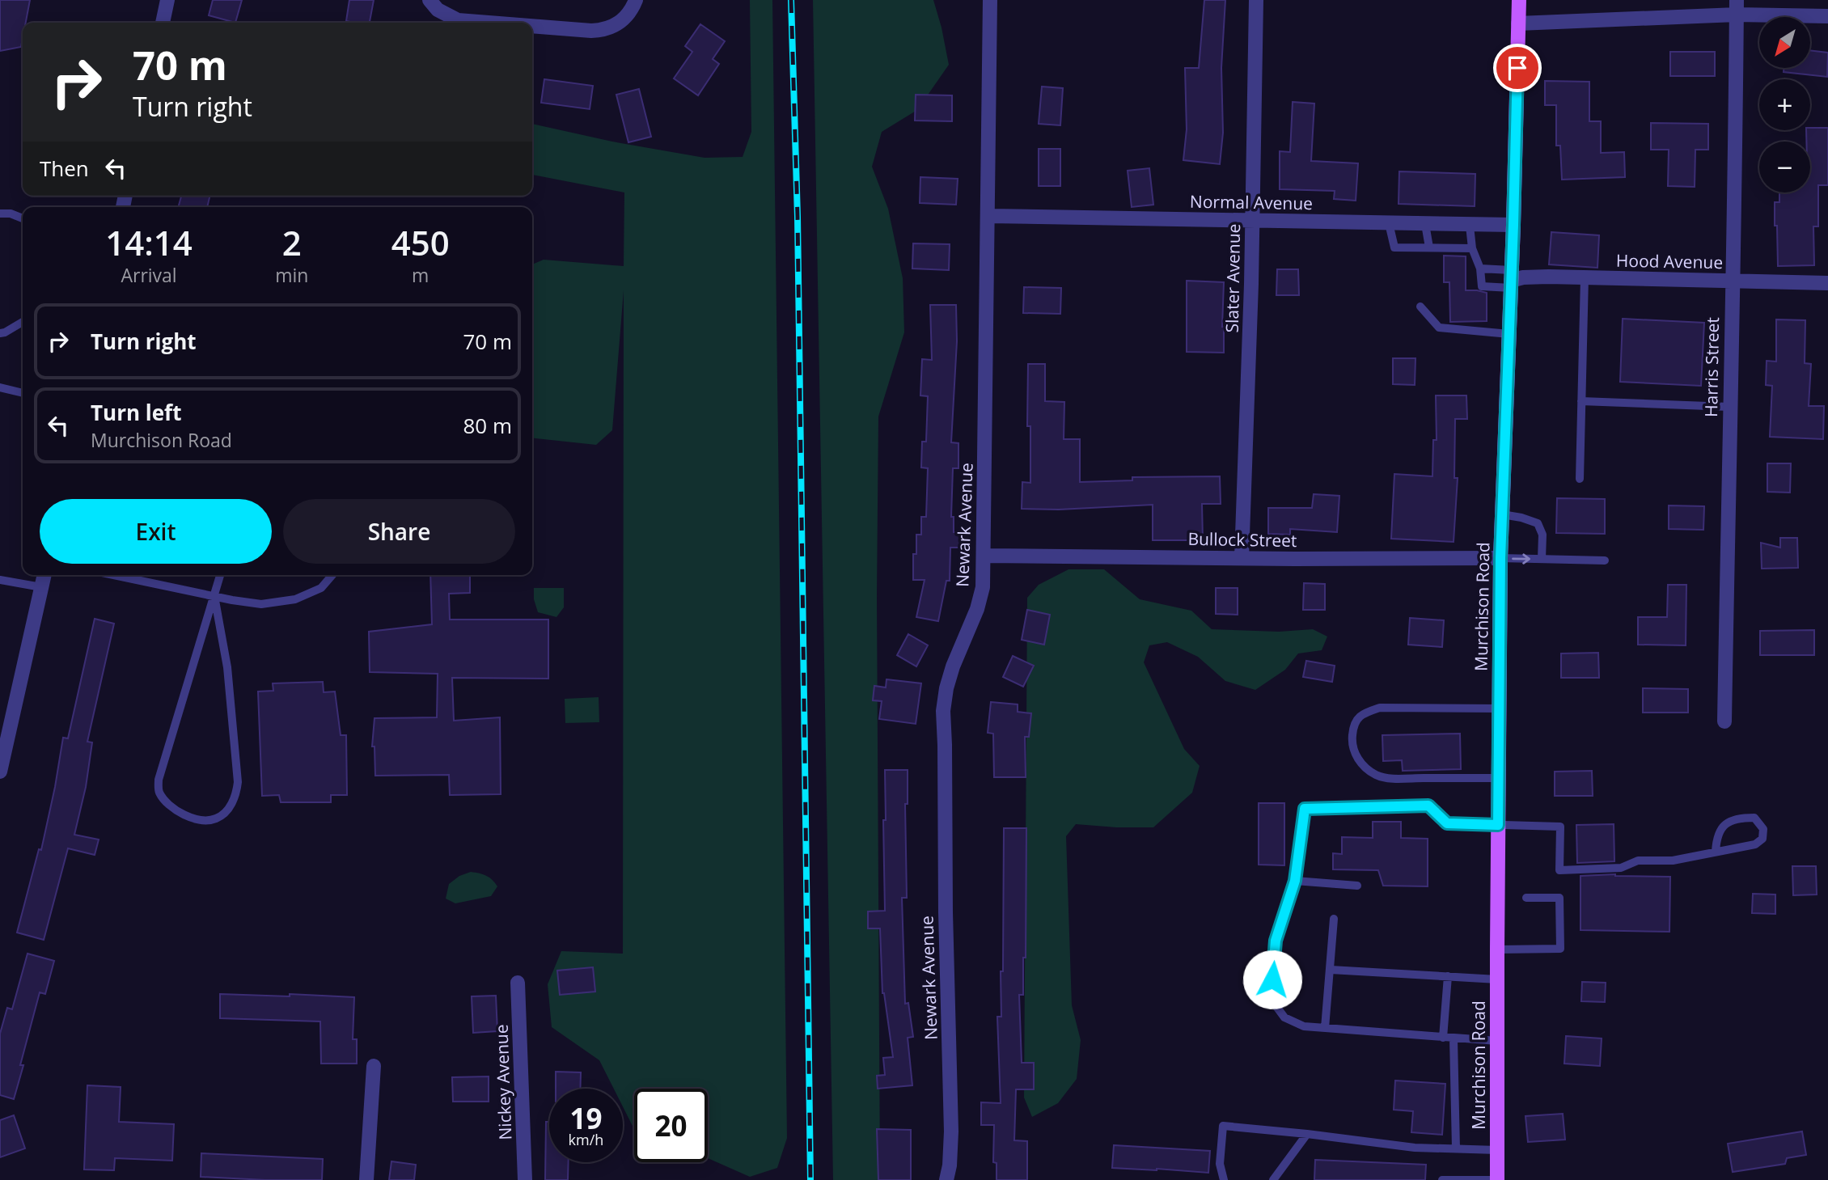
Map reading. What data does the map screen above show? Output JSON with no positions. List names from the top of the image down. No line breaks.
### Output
{"streets":{"main road":["Murchison Road"],"street":["Normal Avenue","Hood Avenue","Slater Avenue","Harris Street","Newark Avenue","Bullock Street","Nickey Avenue"]},"crossings":[["Normal Avenue","Slater Avenue"],["Normal Avenue","Newark Avenue"],["Normal Avenue","Murchison Road"],["Hood Avenue","Harris Street"],["Hood Avenue","Murchison Road"],["Slater Avenue","Bullock Street"],["Newark Avenue","Bullock Street"],["Bullock Street","Murchison Road"]],"north":"bottom left","page":{"map_buttons":["+","−"],"turn":["70 m","Turn right"],"then":"Then","eta":["14:14","Arrival","2","min","450","m"],"list":[{"name":"Turn right","value":"70 m"},{"name":"Turn left","note":"Murchison Road","value":"80 m"}],"buttons":["Exit","Share"],"speed":"19 km/h","limit":"20"}}
